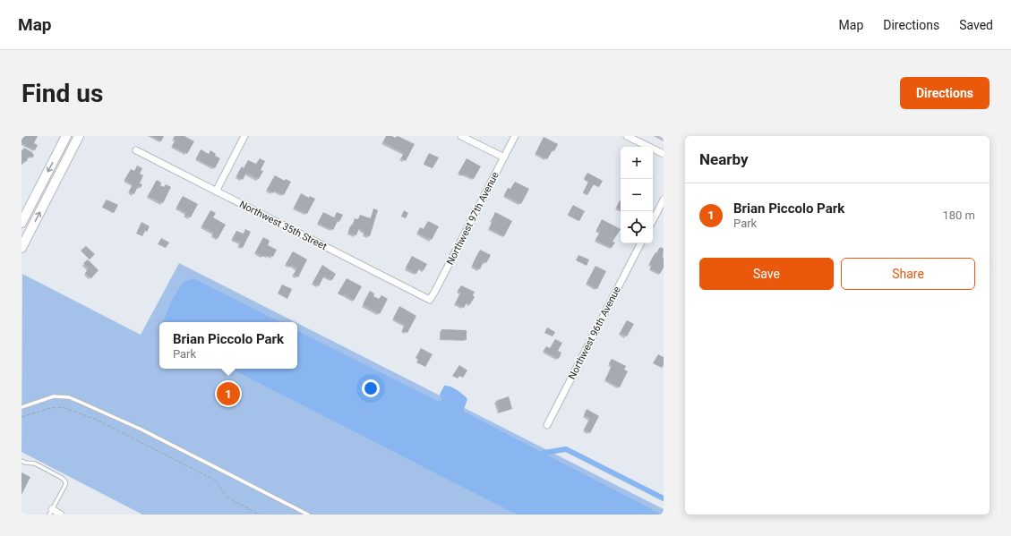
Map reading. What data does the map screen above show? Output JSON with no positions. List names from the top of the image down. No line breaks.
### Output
{"streets":{"street":["Northwest 97th Avenue","Northwest 35th Street","Northwest 96th Avenue"]},"crossings":[["Northwest 97th Avenue","Northwest 35th Street"]],"page":{"header":"Map","nav":["Map","Directions","Saved"],"buttons":["Directions",["Save","Share"]],"title":"Find us","heading":"Nearby","map_buttons":["+","−"],"list":[{"mark":"1","name":"Brian Piccolo Park","note":"Park","value":"180 m"}],"popup":["Brian Piccolo Park","Park"],"pins":"1"}}
